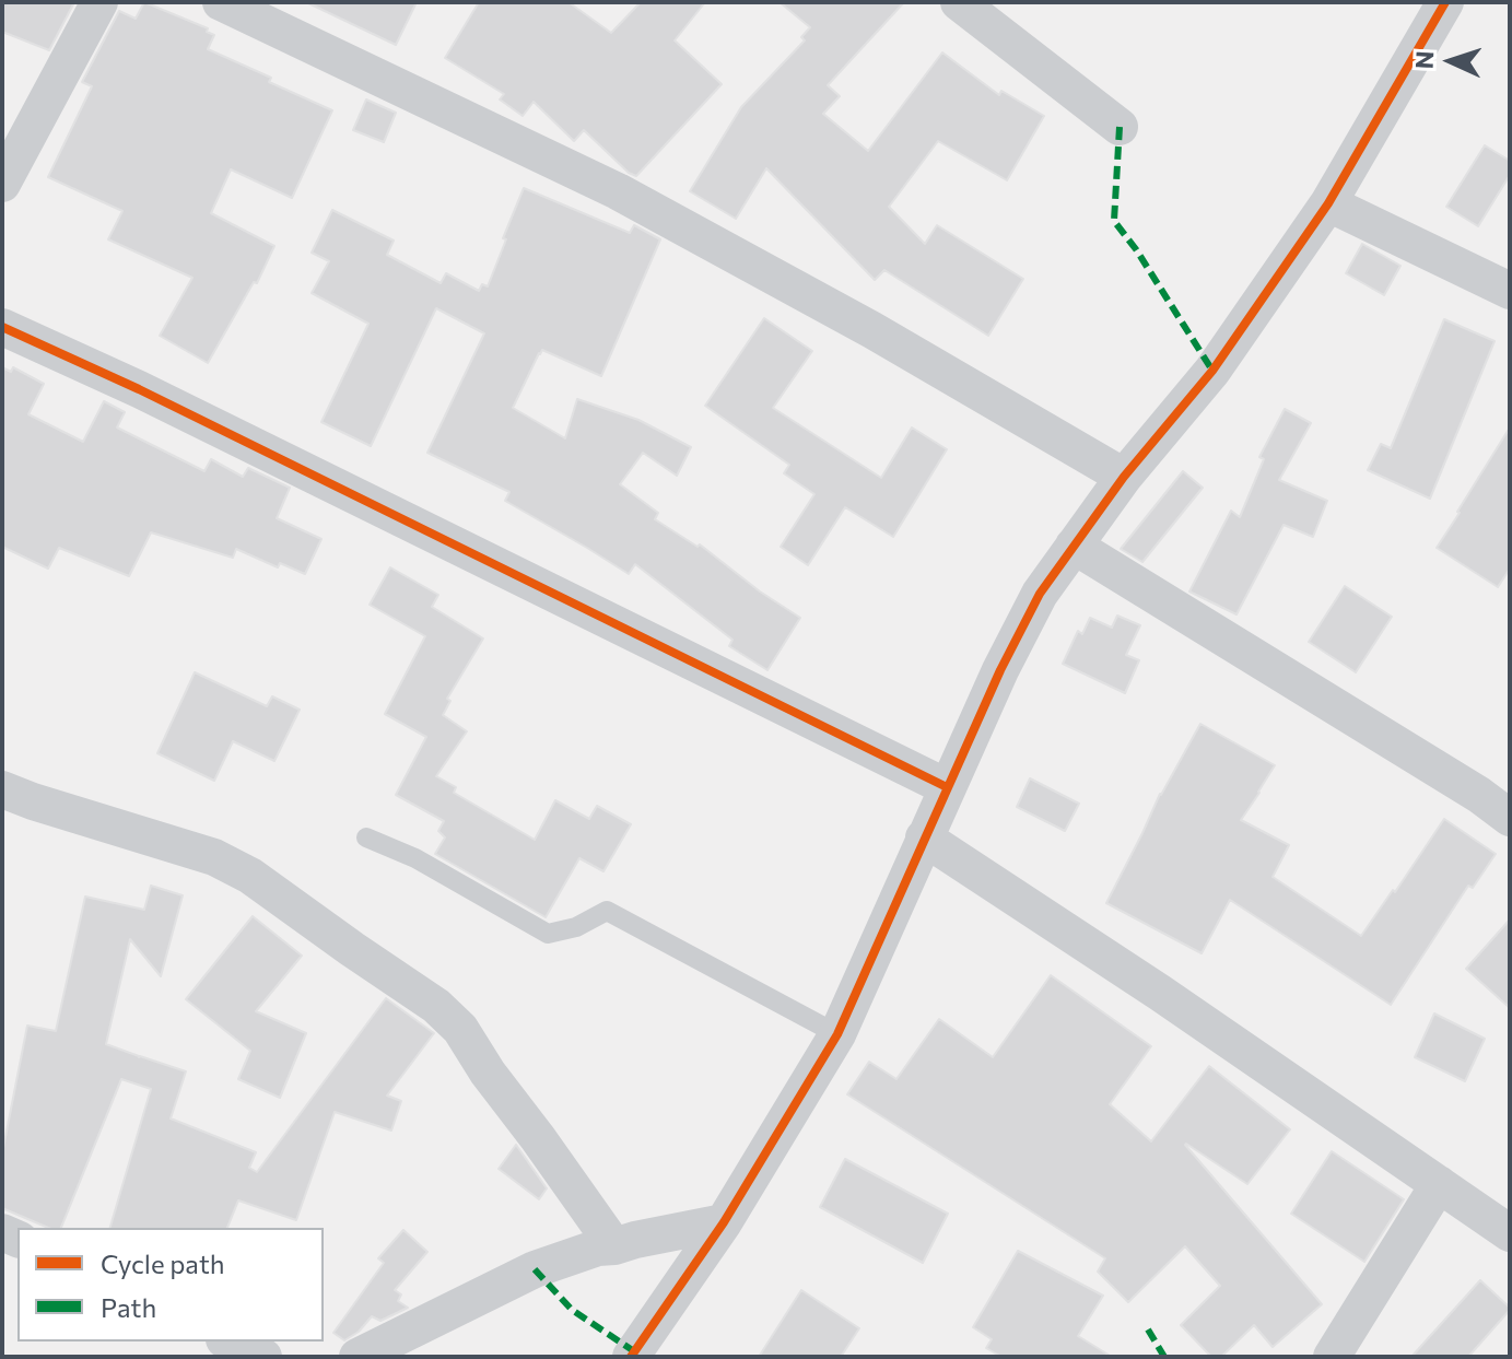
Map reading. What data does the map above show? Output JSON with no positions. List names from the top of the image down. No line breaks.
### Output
{"legend":["Cycle path","Path"],"north":"left"}
